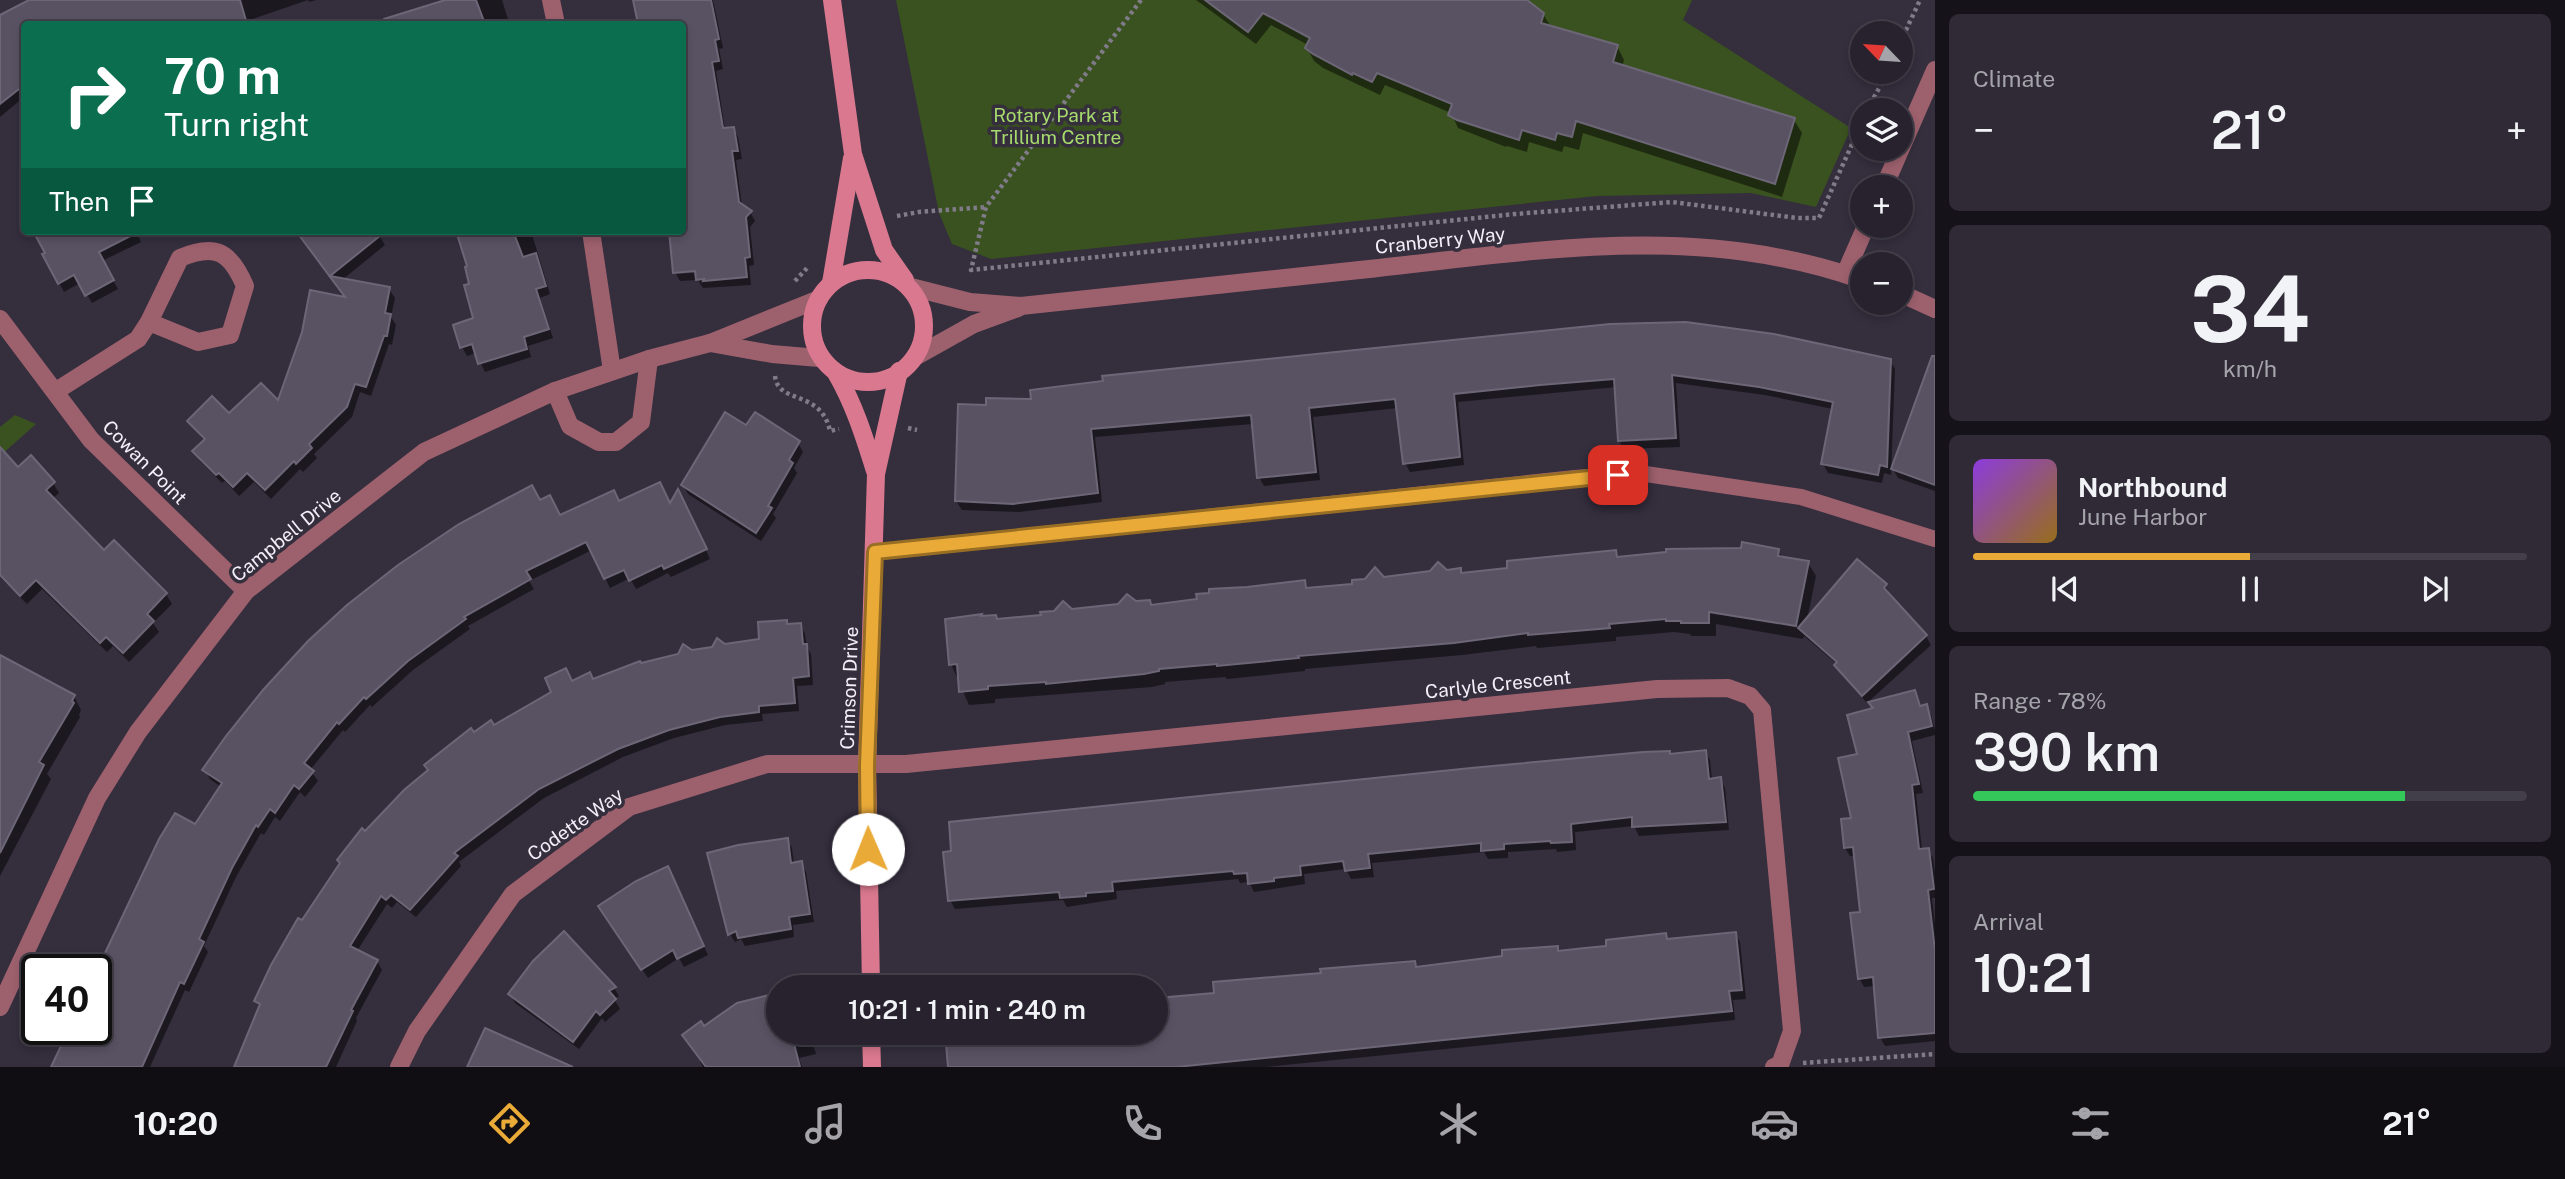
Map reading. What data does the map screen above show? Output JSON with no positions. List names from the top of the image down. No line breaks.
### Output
{"streets":{"street":["Cranberry Way","Cowan Point","Campbell Drive","Carlyle Crescent","Crimson Drive","Codette Way"]},"crossings":[["Cranberry Way","Campbell Drive"],["Cranberry Way","Crimson Drive"],["Cowan Point","Campbell Drive"],["Campbell Drive","Crimson Drive"],["Carlyle Crescent","Crimson Drive"],["Carlyle Crescent","Codette Way"],["Crimson Drive","Codette Way"]],"parks":["Rotary Park at Trillium Centre"],"north":"top left","page":{"tile":["Climate",["34","km/h"],["Range · 78%","390 km"],["Arrival","10:21"]],"map_buttons":["+","−"],"turn":["70 m","Turn right"],"heat":["−","21°","+"],"then":"Then","song":["Northbound","June Harbor"],"limit":"40","trip":"10:21 · 1 min · 240 m","tabs":["10:20","21°"]}}
